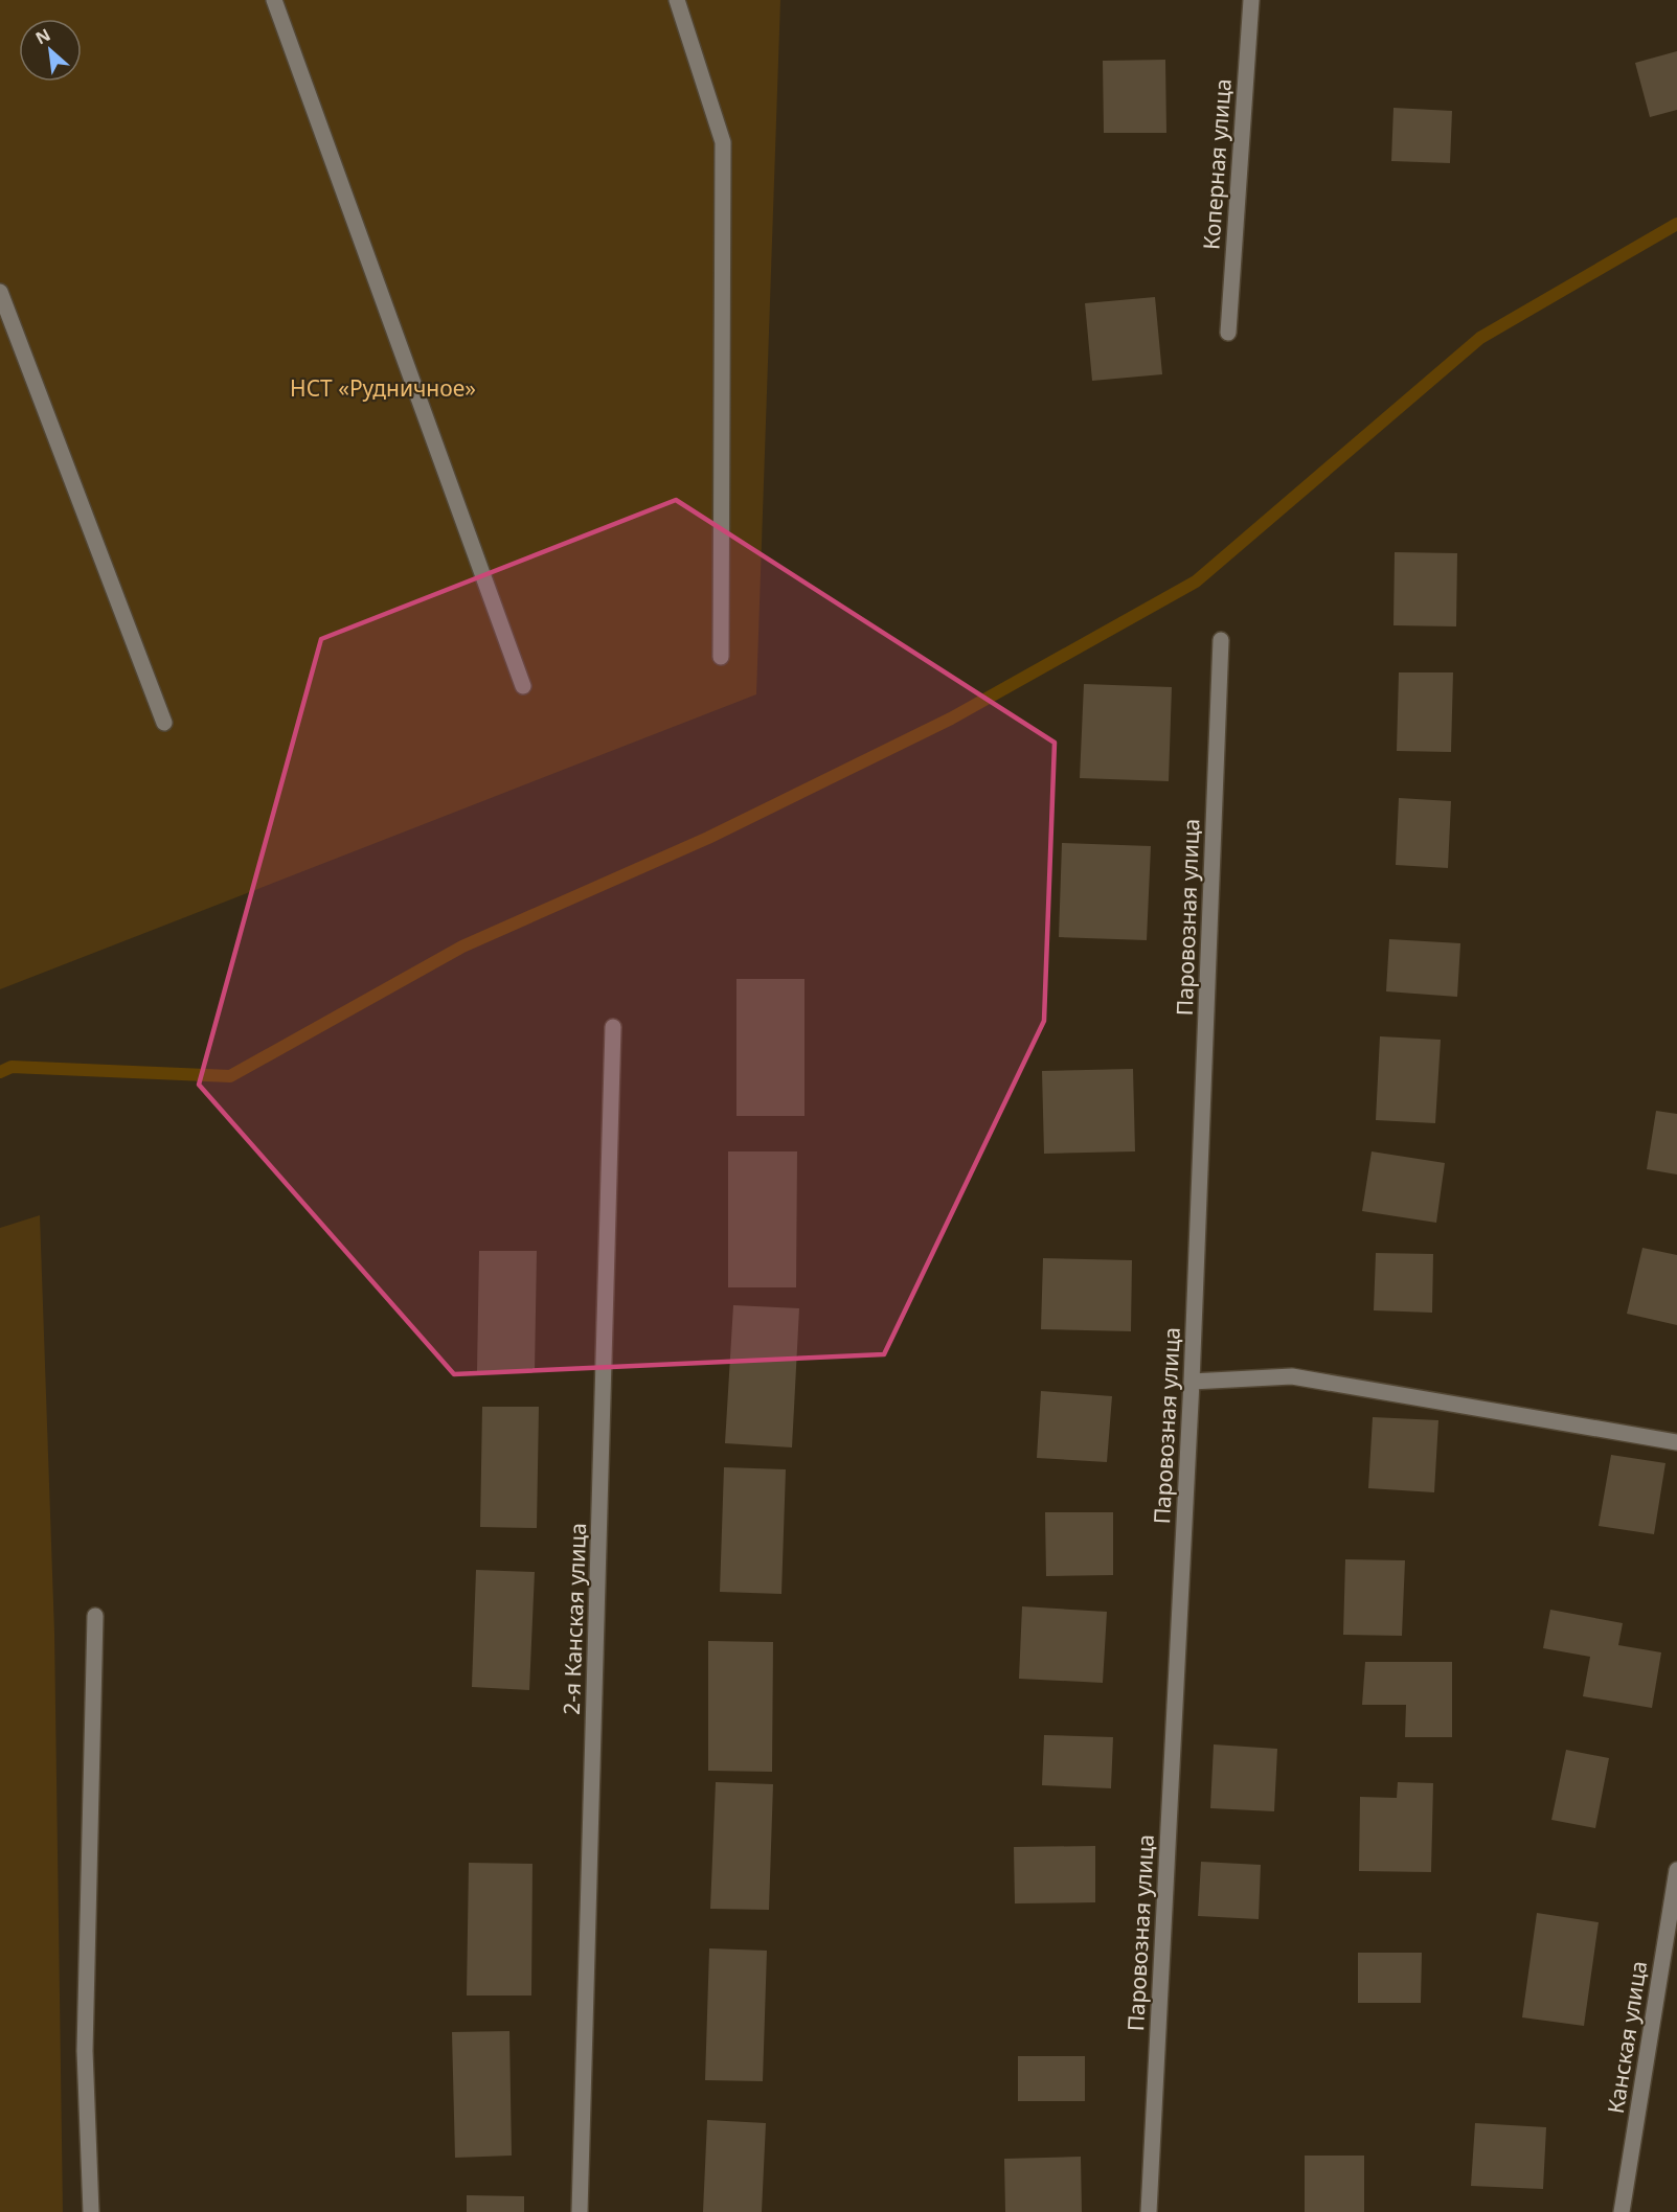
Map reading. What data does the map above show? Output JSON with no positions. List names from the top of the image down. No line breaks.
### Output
{"streets":{"street":["Коперная улица","Паровозная улица","2-я Канская улица","Канская улица"]},"parks":["НСТ «Рудничное»"],"north":"top left"}
